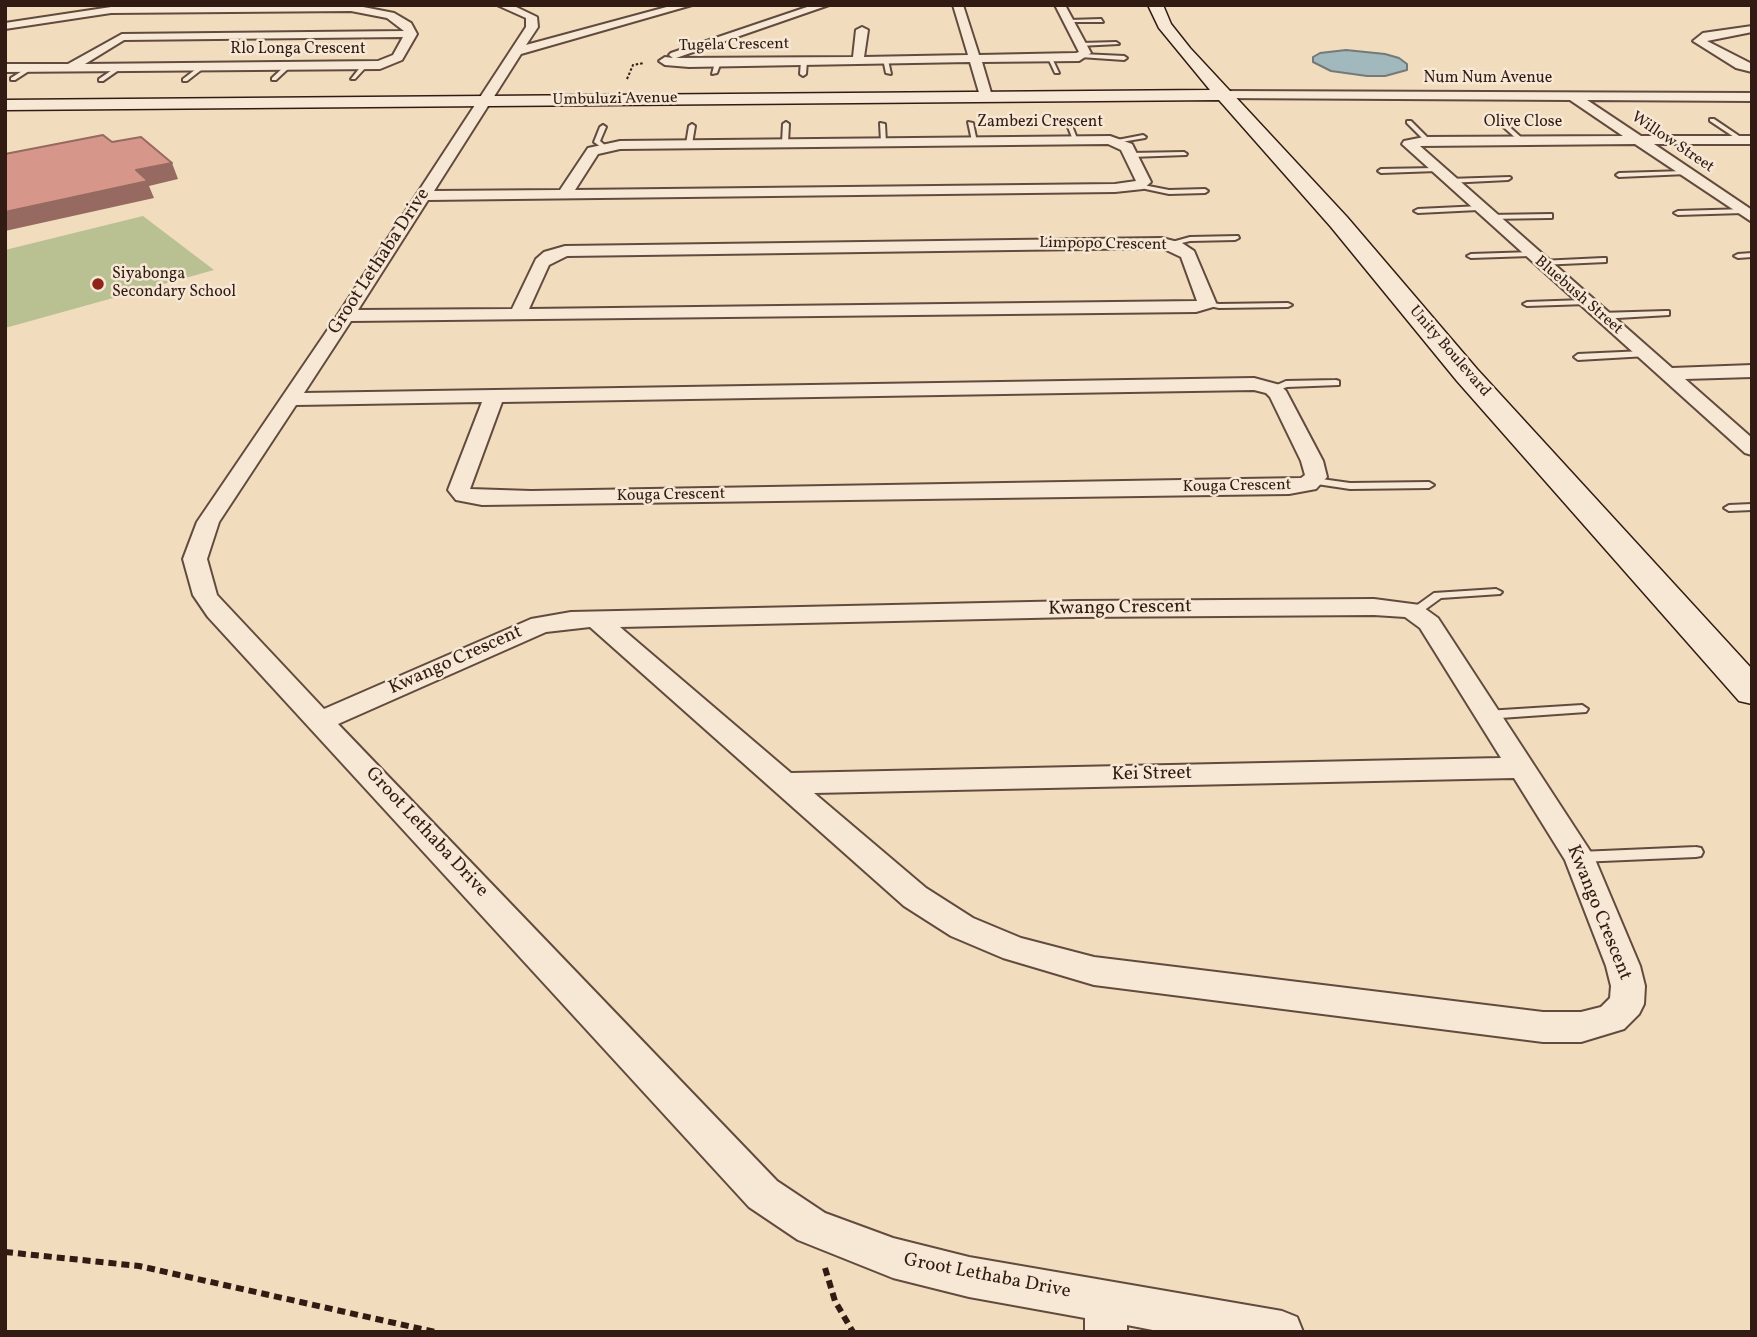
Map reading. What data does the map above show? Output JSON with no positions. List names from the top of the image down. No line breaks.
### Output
{"streets":{"street":["Tugela Crescent","Rlo Longa Crescent","Num Num Avenue","Umbuluzi Avenue","Zambezi Crescent","Olive Close","Willow Street","Limpopo Crescent","Groot Lethaba Drive","Bluebush Street","Unity Boulevard","Kouga Crescent","Kwango Crescent","Kei Street"]},"crossings":[["Num Num Avenue","Umbuluzi Avenue"],["Num Num Avenue","Willow Street"],["Num Num Avenue","Unity Boulevard"],["Umbuluzi Avenue","Groot Lethaba Drive"],["Umbuluzi Avenue","Unity Boulevard"],["Olive Close","Willow Street"],["Olive Close","Bluebush Street"],["Groot Lethaba Drive","Kwango Crescent"],["Kwango Crescent","Kei Street"]],"places":["Siyabonga Secondary School"]}
